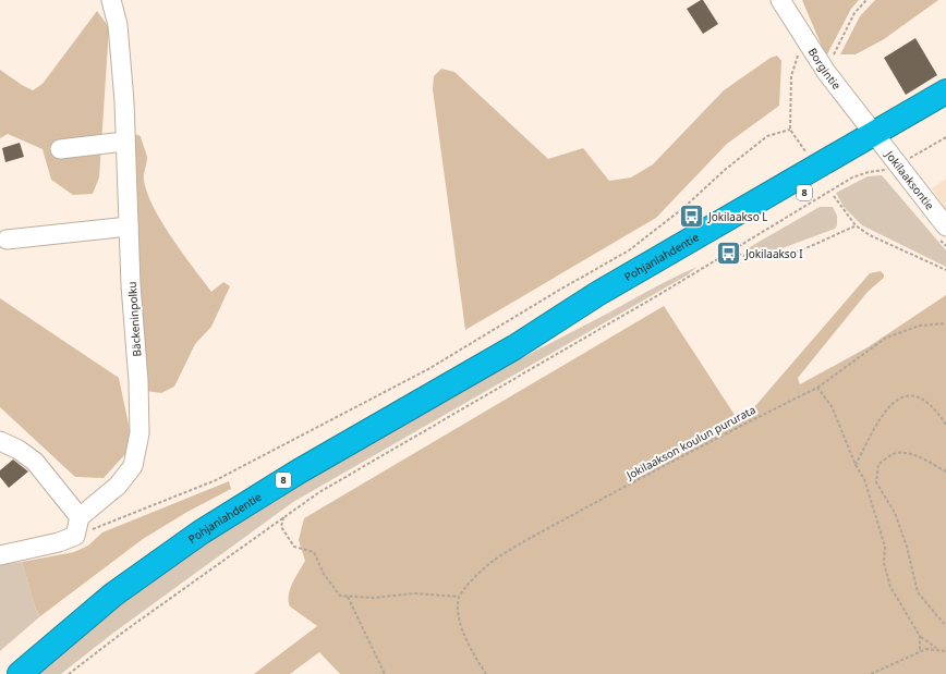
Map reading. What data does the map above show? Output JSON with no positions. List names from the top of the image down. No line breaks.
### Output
{"streets":{"highway":["8","Pohjanlahdentie"],"street":["Borgintie","Jokilaaksontie","Bäckeninpolku"],"path":["Jokilaakson koulun pururata"]},"crossings":[["Borgintie","Jokilaaksontie"],["Borgintie","Pohjanlahdentie"],["Jokilaaksontie","Pohjanlahdentie"]],"places":{"bus stop":["Jokilaakso L","Jokilaakso I"]}}
